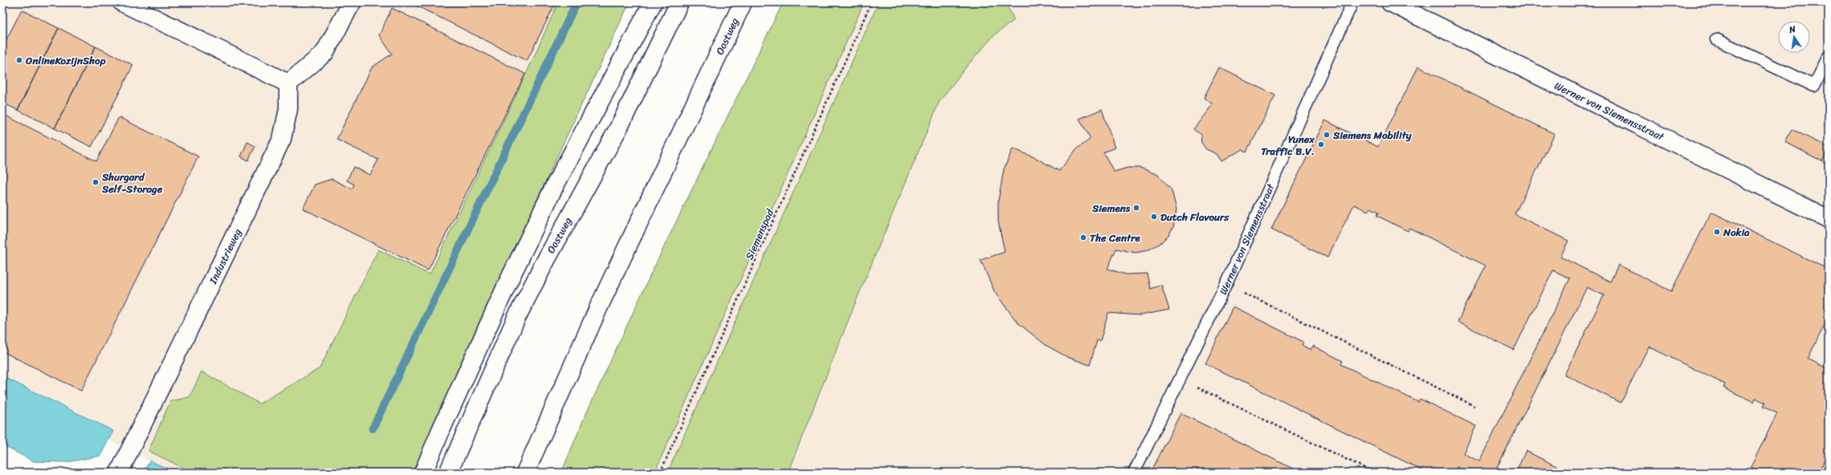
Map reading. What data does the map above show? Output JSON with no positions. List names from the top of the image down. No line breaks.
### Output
{"streets":{"main road":["Oostweg","Werner von Siemensstraat","Industrieweg"],"path":["Siemenspad"]},"places":["OnlineKozijnShop","Siemens Mobility","Yunex Traffic B.V.","Shurgard Self-Storage","Siemens","Dutch Flavours","Nokia","The Centre"],"north":"top"}
